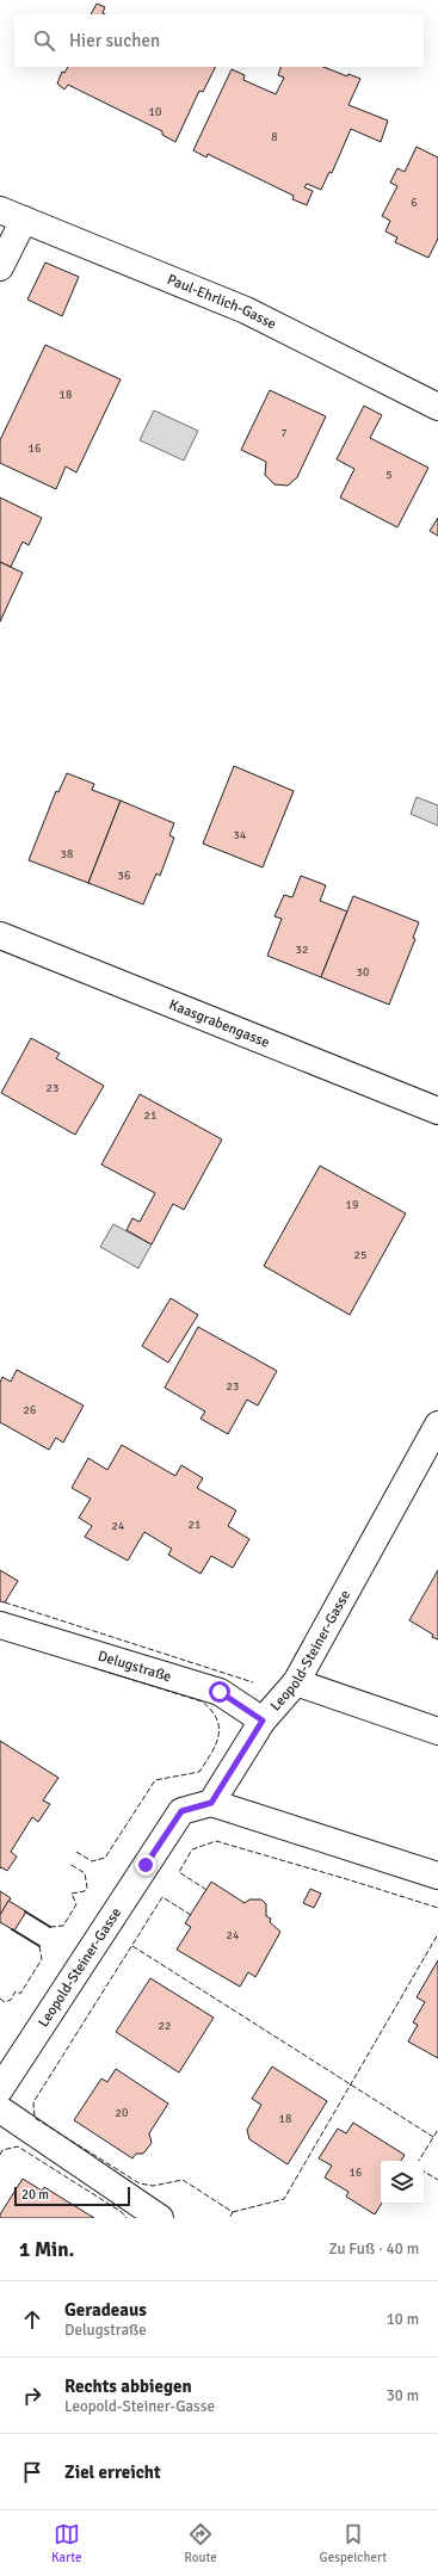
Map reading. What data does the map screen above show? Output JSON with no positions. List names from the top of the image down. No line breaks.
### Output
{"streets":{"street":["Paul-Ehrlich-Gasse","Kaasgrabengasse","Leopold-Steiner-Gasse","Delugstraße"]},"crossings":[["Leopold-Steiner-Gasse","Delugstraße"]],"house_numbers":["10","8","6","18","7","16","5","34","38","36","32","30","23","21","19","25","23","26","21","24","24","22","20","18","16"],"scale_bar":"20 m","page":{"search":"Hier suchen","scale":"20 m","heading":["1 Min.","Zu Fuß · 40 m"],"list":[["Geradeaus","Delugstraße","10 m"],["Rechts abbiegen","Leopold-Steiner-Gasse","30 m"],"Ziel erreicht"],"nav":["Karte","Route","Gespeichert"]}}
